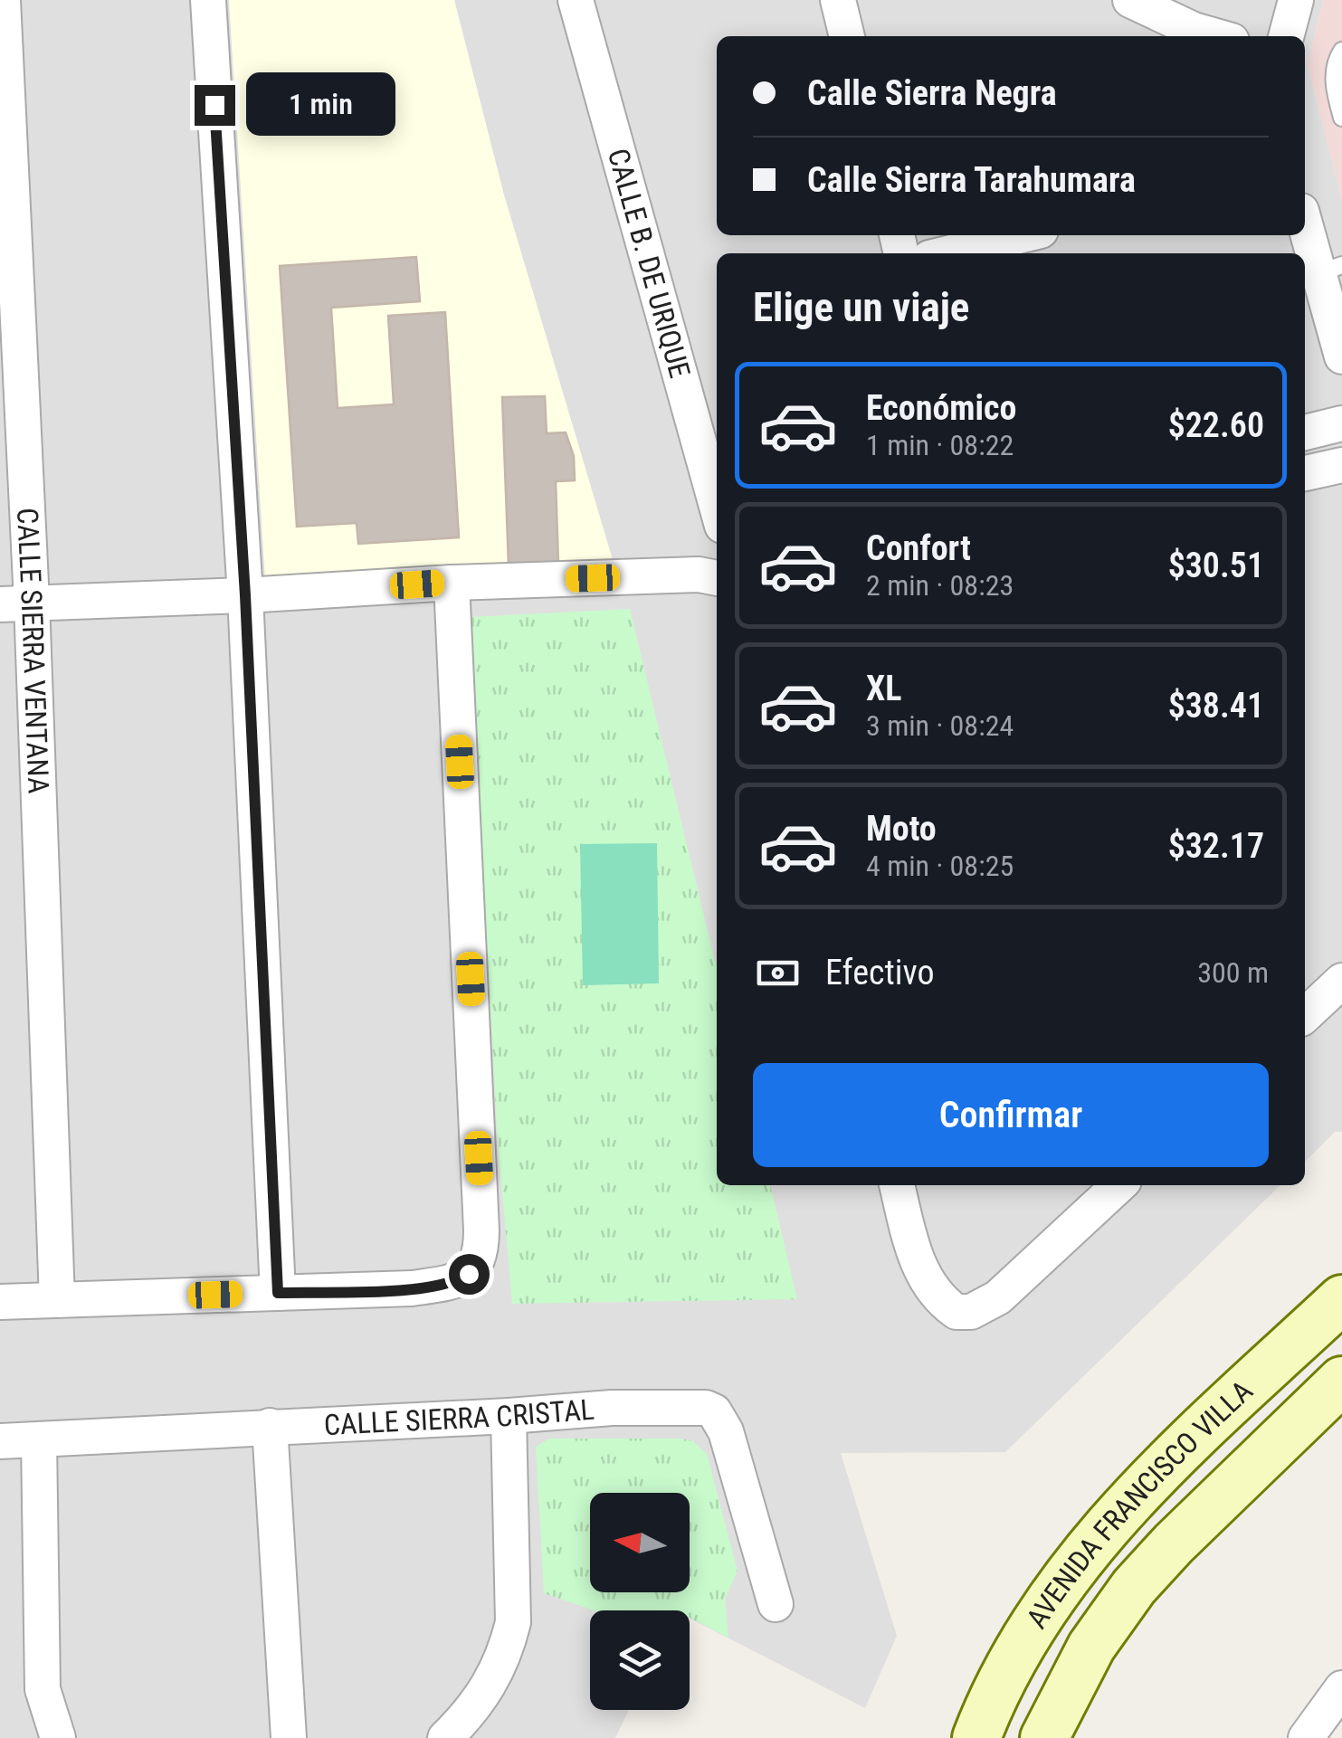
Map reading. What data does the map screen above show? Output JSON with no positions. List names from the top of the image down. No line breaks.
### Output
{"streets":{"main road":["AVENIDA FRANCISCO VILLA"],"street":["CALLE B. DE URIQUE","CALLE SIERRA VENTANA","CALLE SIERRA CRISTAL"]},"north":"left","page":{"banner":["Calle Sierra Negra","Calle Sierra Tarahumara"],"bubble":"1 min","heading":"Elige un viaje","list":[{"name":"Económico","note":"1 min · 08:22","value":"$22.60"},{"name":"Confort","note":"2 min · 08:23","value":"$30.51"},{"name":"XL","note":"3 min · 08:24","value":"$38.41"},{"name":"Moto","note":"4 min · 08:25","value":"$32.17"}],"pay":["Efectivo","300 m"],"buttons":"Confirmar"}}
